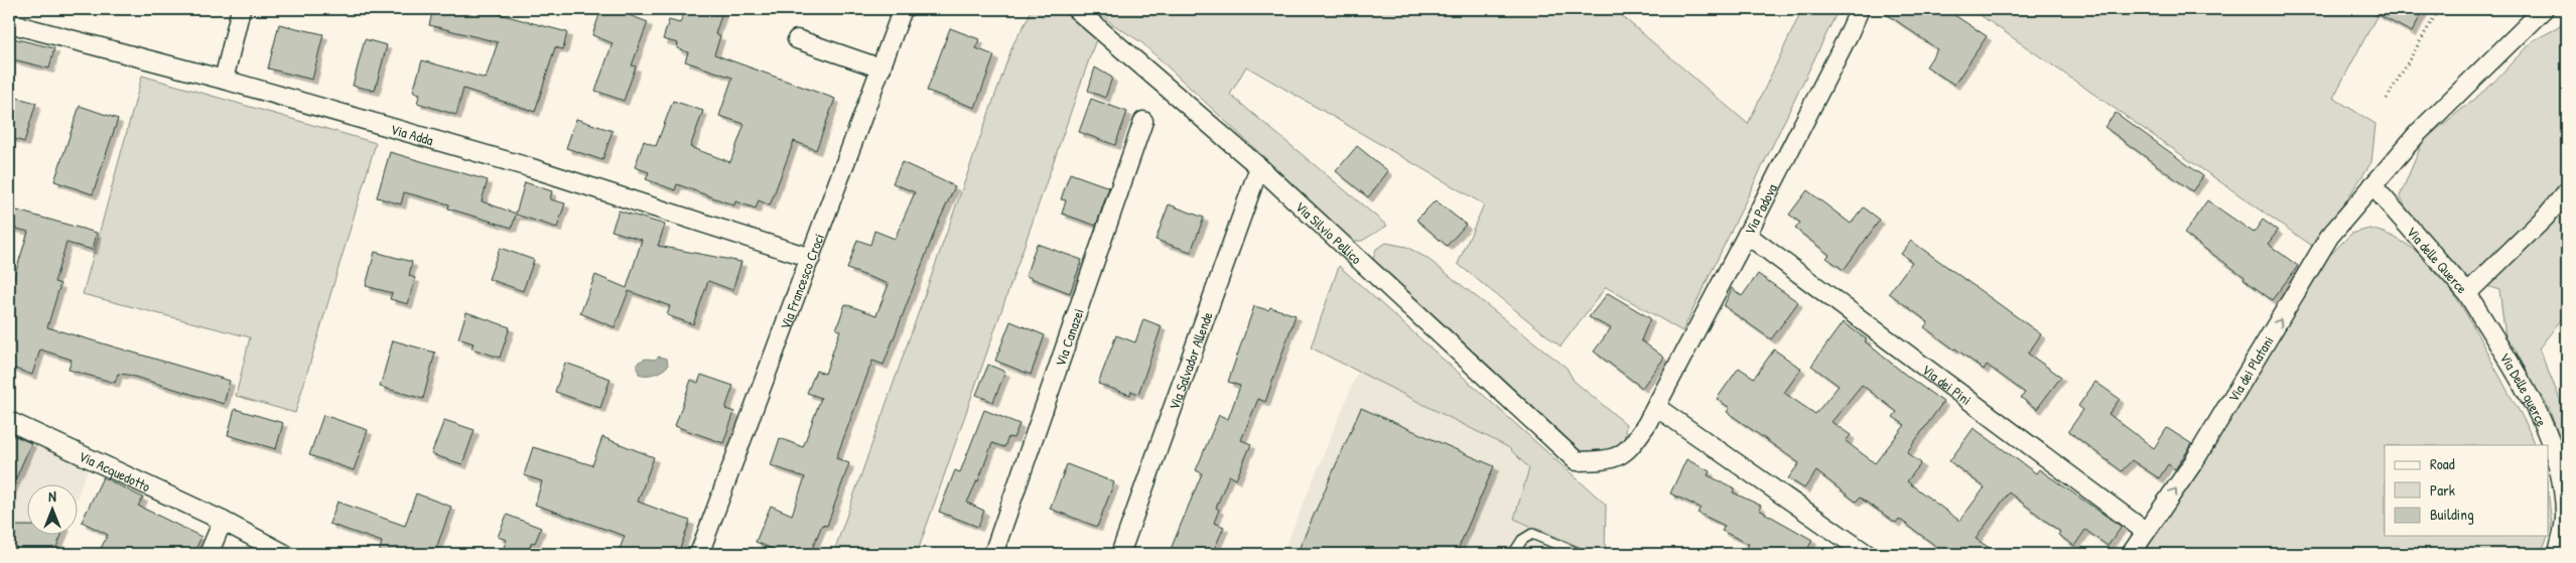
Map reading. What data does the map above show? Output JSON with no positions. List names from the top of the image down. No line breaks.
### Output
{"streets":{"street":["Via Adda","Via Padova","Via Silvio Pellico","Via delle Querce","Via Francesco Croci","Via Canazei","Via Salvador Allende","Via dei Platani","Via dei Pini","Via Delle querce","Via Acquedotto"]},"crossings":[["Via Adda","Via Francesco Croci"],["Via Padova","Via Silvio Pellico"],["Via Padova","Via dei Pini"],["Via Silvio Pellico","Via Salvador Allende"],["Via delle Querce","Via dei Platani"],["Via delle Querce","Via Delle querce"],["Via dei Platani","Via dei Pini"]],"one_way":["Via dei Platani"],"legend":["Road","Park","Building"],"north":"top"}
